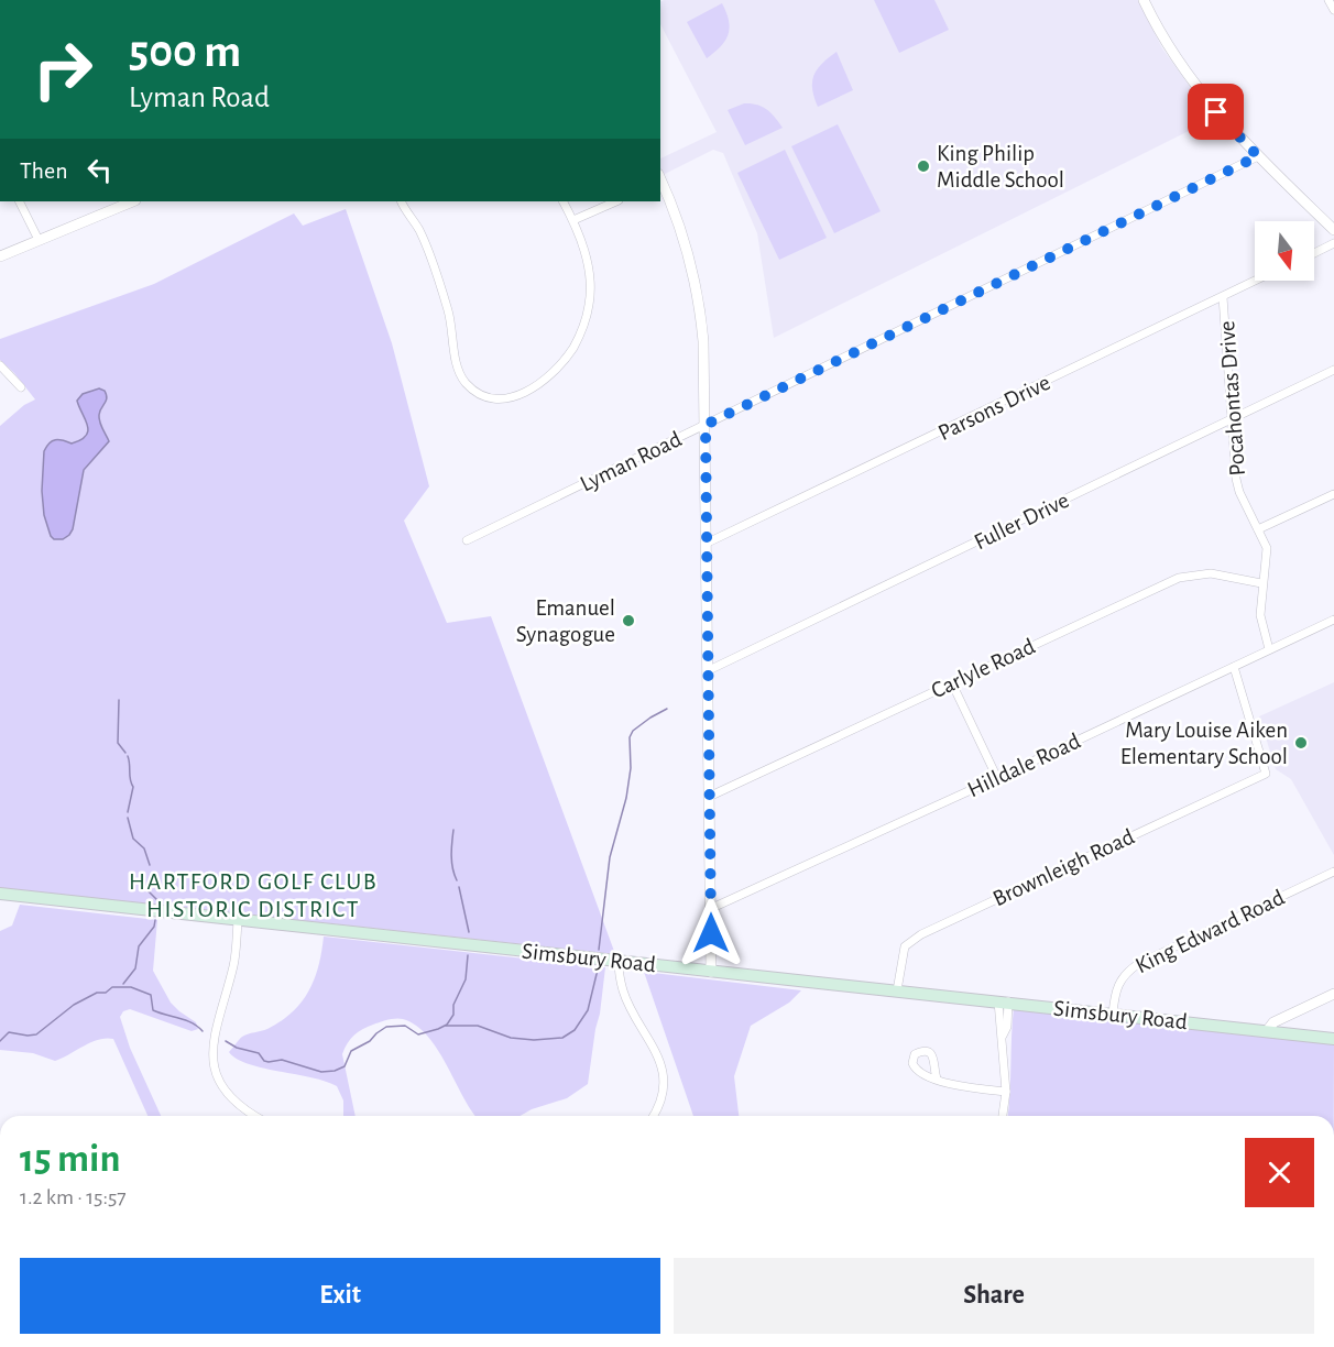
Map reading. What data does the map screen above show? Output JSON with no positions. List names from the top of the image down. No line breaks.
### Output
{"streets":{"main road":["Simsbury Road"],"street":["Pocahontas Drive","Parsons Drive","Lyman Road","Fuller Drive","Carlyle Road","Hilldale Road","Brownleigh Road","King Edward Road"]},"crossings":[["Pocahontas Drive","Parsons Drive"],["Pocahontas Drive","Fuller Drive"],["Pocahontas Drive","Carlyle Road"],["Pocahontas Drive","Hilldale Road"],["Hilldale Road","Brownleigh Road"],["Brownleigh Road","Simsbury Road"],["King Edward Road","Simsbury Road"]],"districts":["HARTFORD GOLF CLUB HISTORIC DISTRICT"],"places":["King Philip Middle School","Emanuel Synagogue","Mary Louise Aiken Elementary School"],"north":"bottom","page":{"turn":["500 m","Lyman Road"],"then":"Then","heading":["15 min","1.2 km · 15:57"],"buttons":["Exit","Share"]}}
